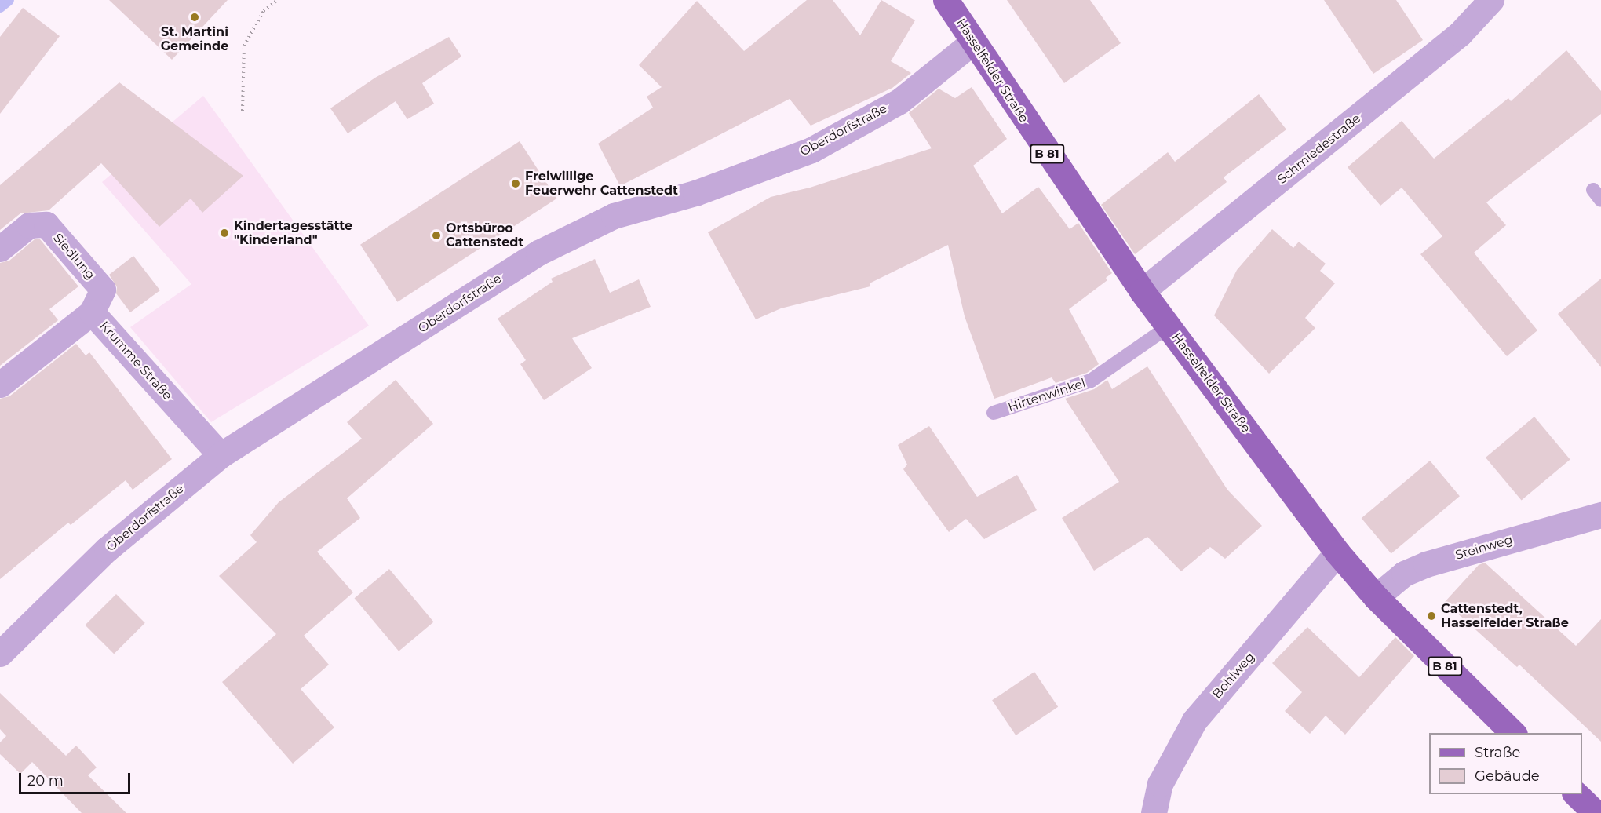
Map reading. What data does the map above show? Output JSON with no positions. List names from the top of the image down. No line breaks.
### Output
{"streets":{"main road":["Hasselfelder Straße","B 81"],"street":["Oberdorfstraße","Schmiedestraße","Siedlung","Krumme Straße","Steinweg","Bohlweg"],"lane":["Hirtenwinkel"]},"crossings":[["Hasselfelder Straße","Oberdorfstraße"],["Hasselfelder Straße","Schmiedestraße"],["Hasselfelder Straße","Hirtenwinkel"],["Hasselfelder Straße","Steinweg"],["Hasselfelder Straße","Bohlweg"],["Oberdorfstraße","Krumme Straße"],["Siedlung","Krumme Straße"]],"places":["St. Martini Gemeinde","Freiwillige Feuerwehr Cattenstedt","Kindertagesstätte \"Kinderland\"","Ortsbüroo Cattenstedt","Cattenstedt, Hasselfelder Straße"],"legend":["Straße","Gebäude"],"scale_bar":"20 m"}
